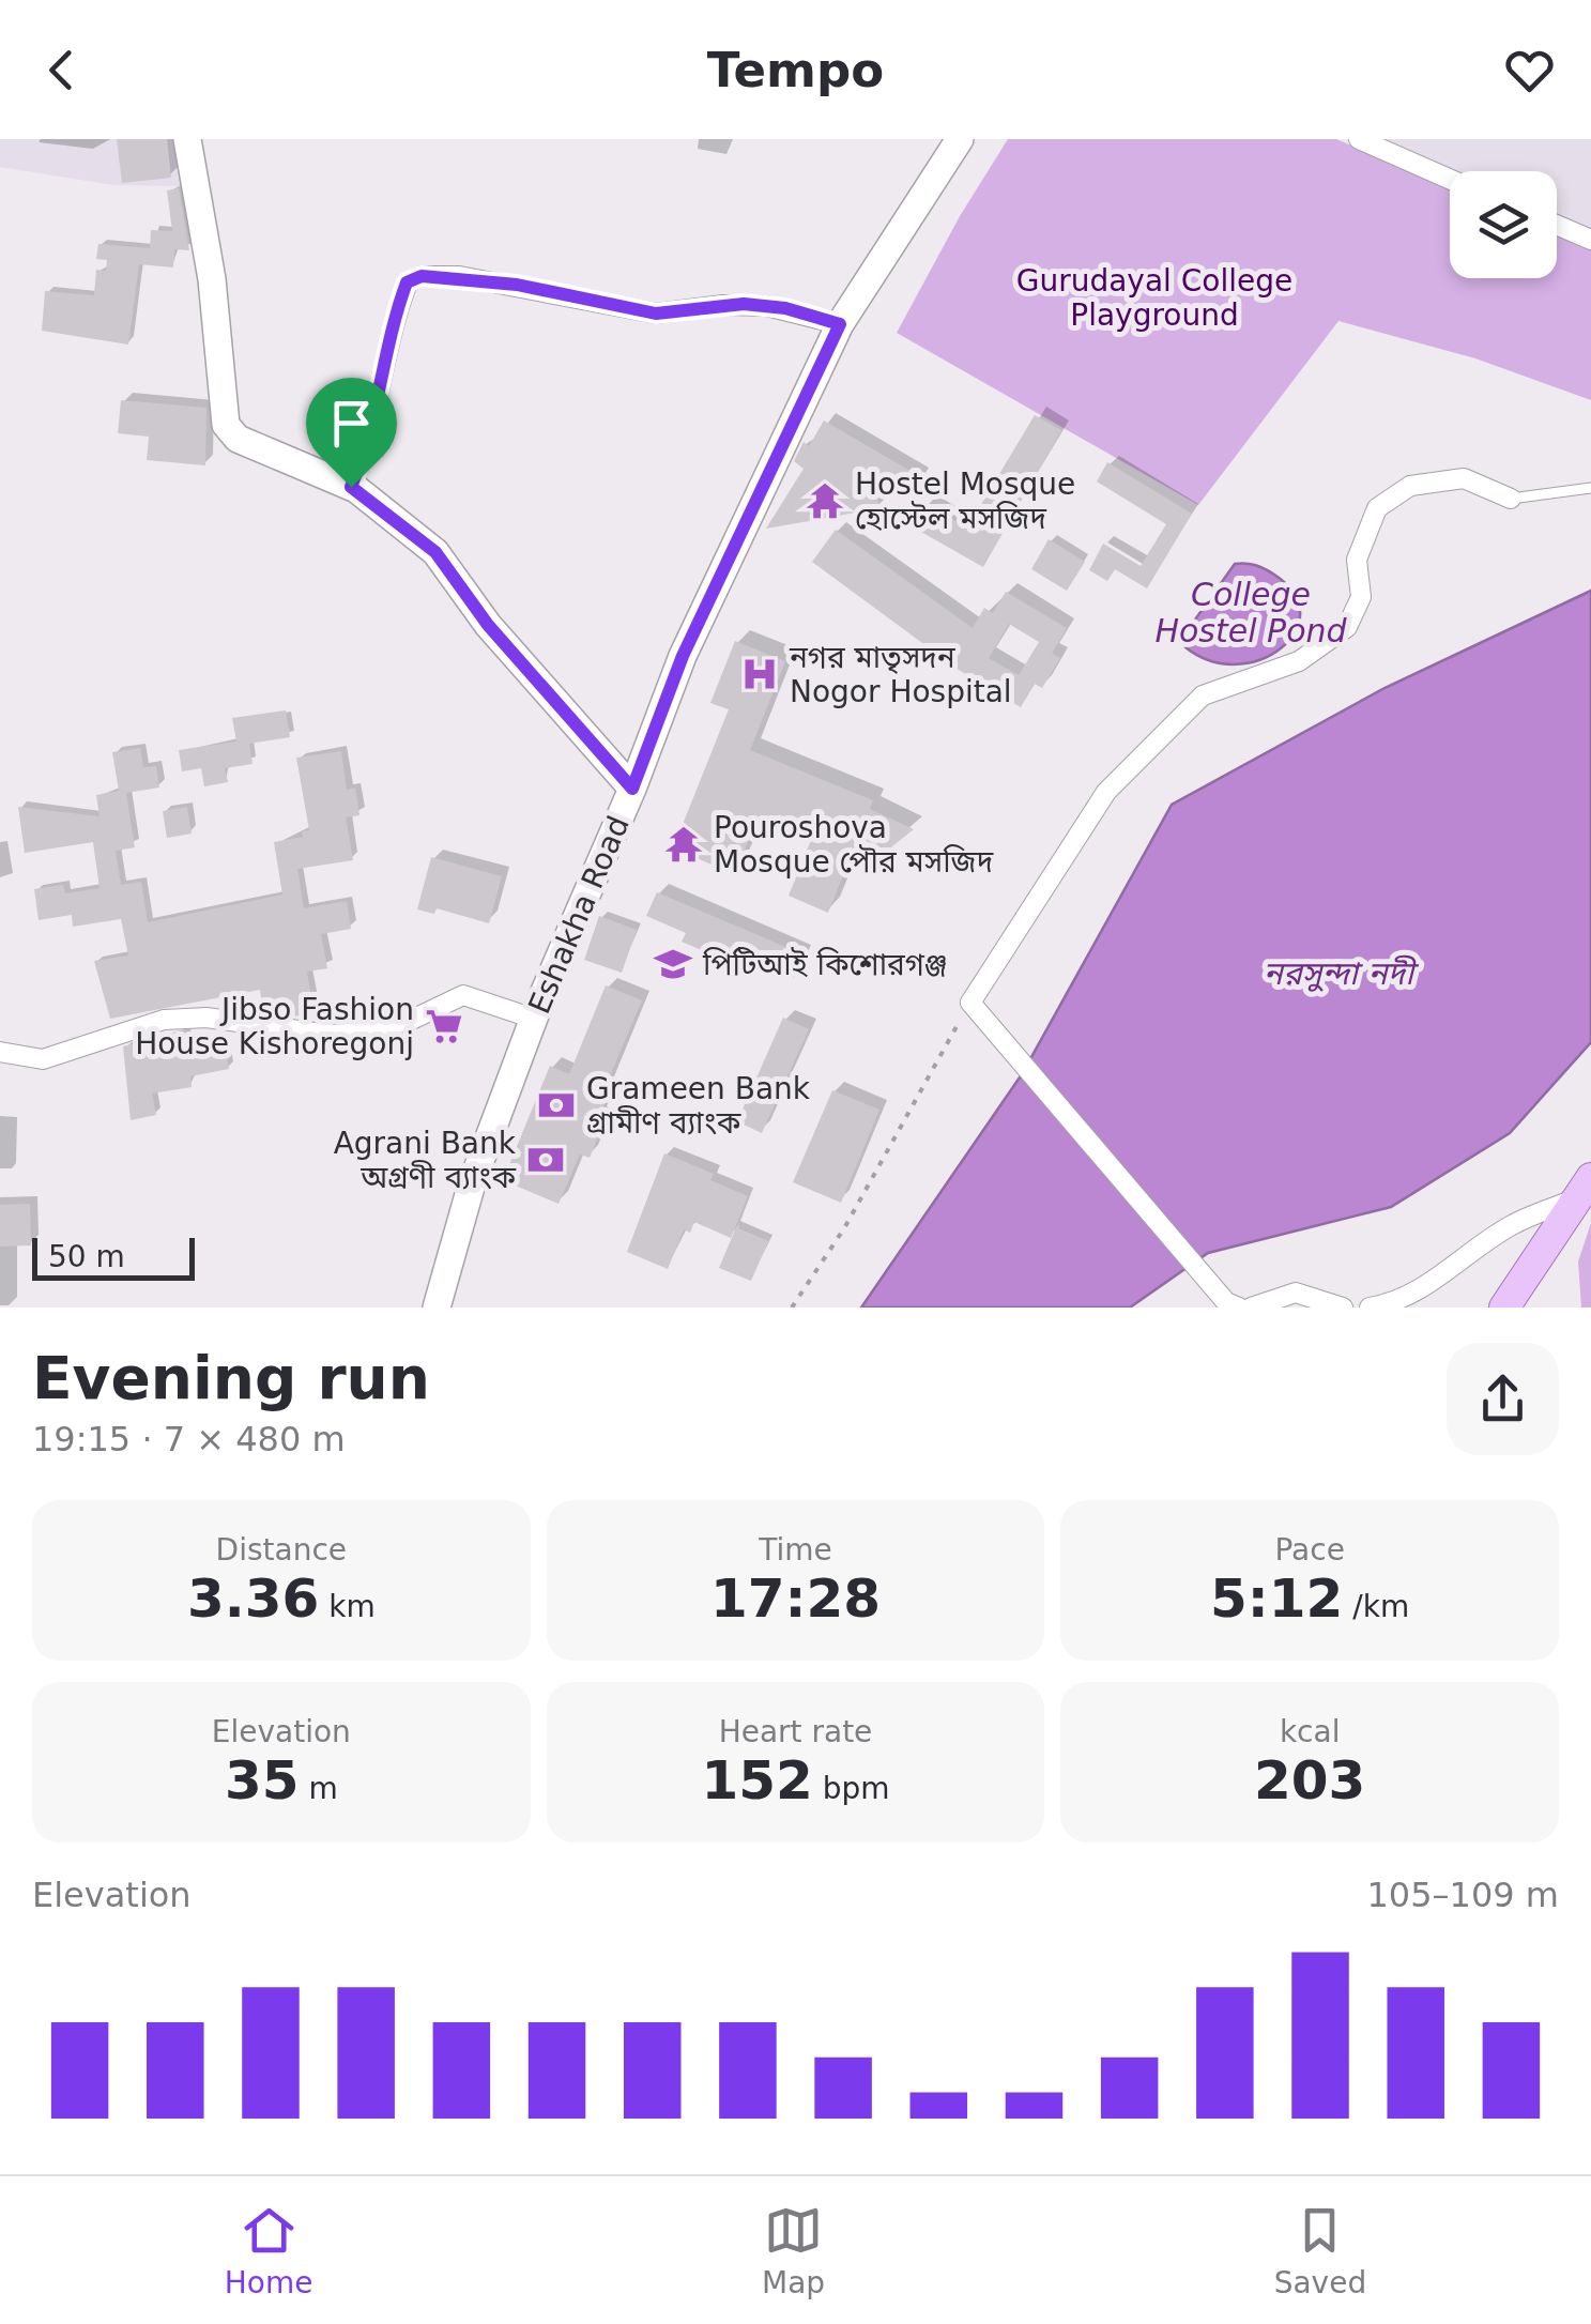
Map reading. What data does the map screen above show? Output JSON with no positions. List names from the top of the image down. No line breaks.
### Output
{"streets":{"street":["Eshakha Road"]},"water":["College Hostel Pond","নরসুন্দা নদী"],"parks":["Gurudayal College Playground"],"places":{"temple":["Hostel Mosque হোস্টেল মসজিদ","Pouroshova Mosque পৌর মসজিদ"],"hospital":["নগর মাতৃসদন Nogor Hospital"],"school or university":["পিটিআই কিশোরগঞ্জ"],"supermarket":["Jibso Fashion House Kishoregonj"],"bank":["Grameen Bank গ্রামীণ ব্যাংক","Agrani Bank অগ্রণী ব্যাংক"]},"scale_bar":"50 m","page":{"header":"Tempo","scale":"50 m","heading":["Evening run","19:15 · 7 × 480 m"],"stats":[["Distance","3.36 km"],["Time","17:28"],["Pace","5:12 /km"],["Elevation","35 m"],["Heart rate","152 bpm"],["kcal","203"]],"chart":["Elevation","105–109 m"],"tabs":["Home","Map","Saved"]}}
